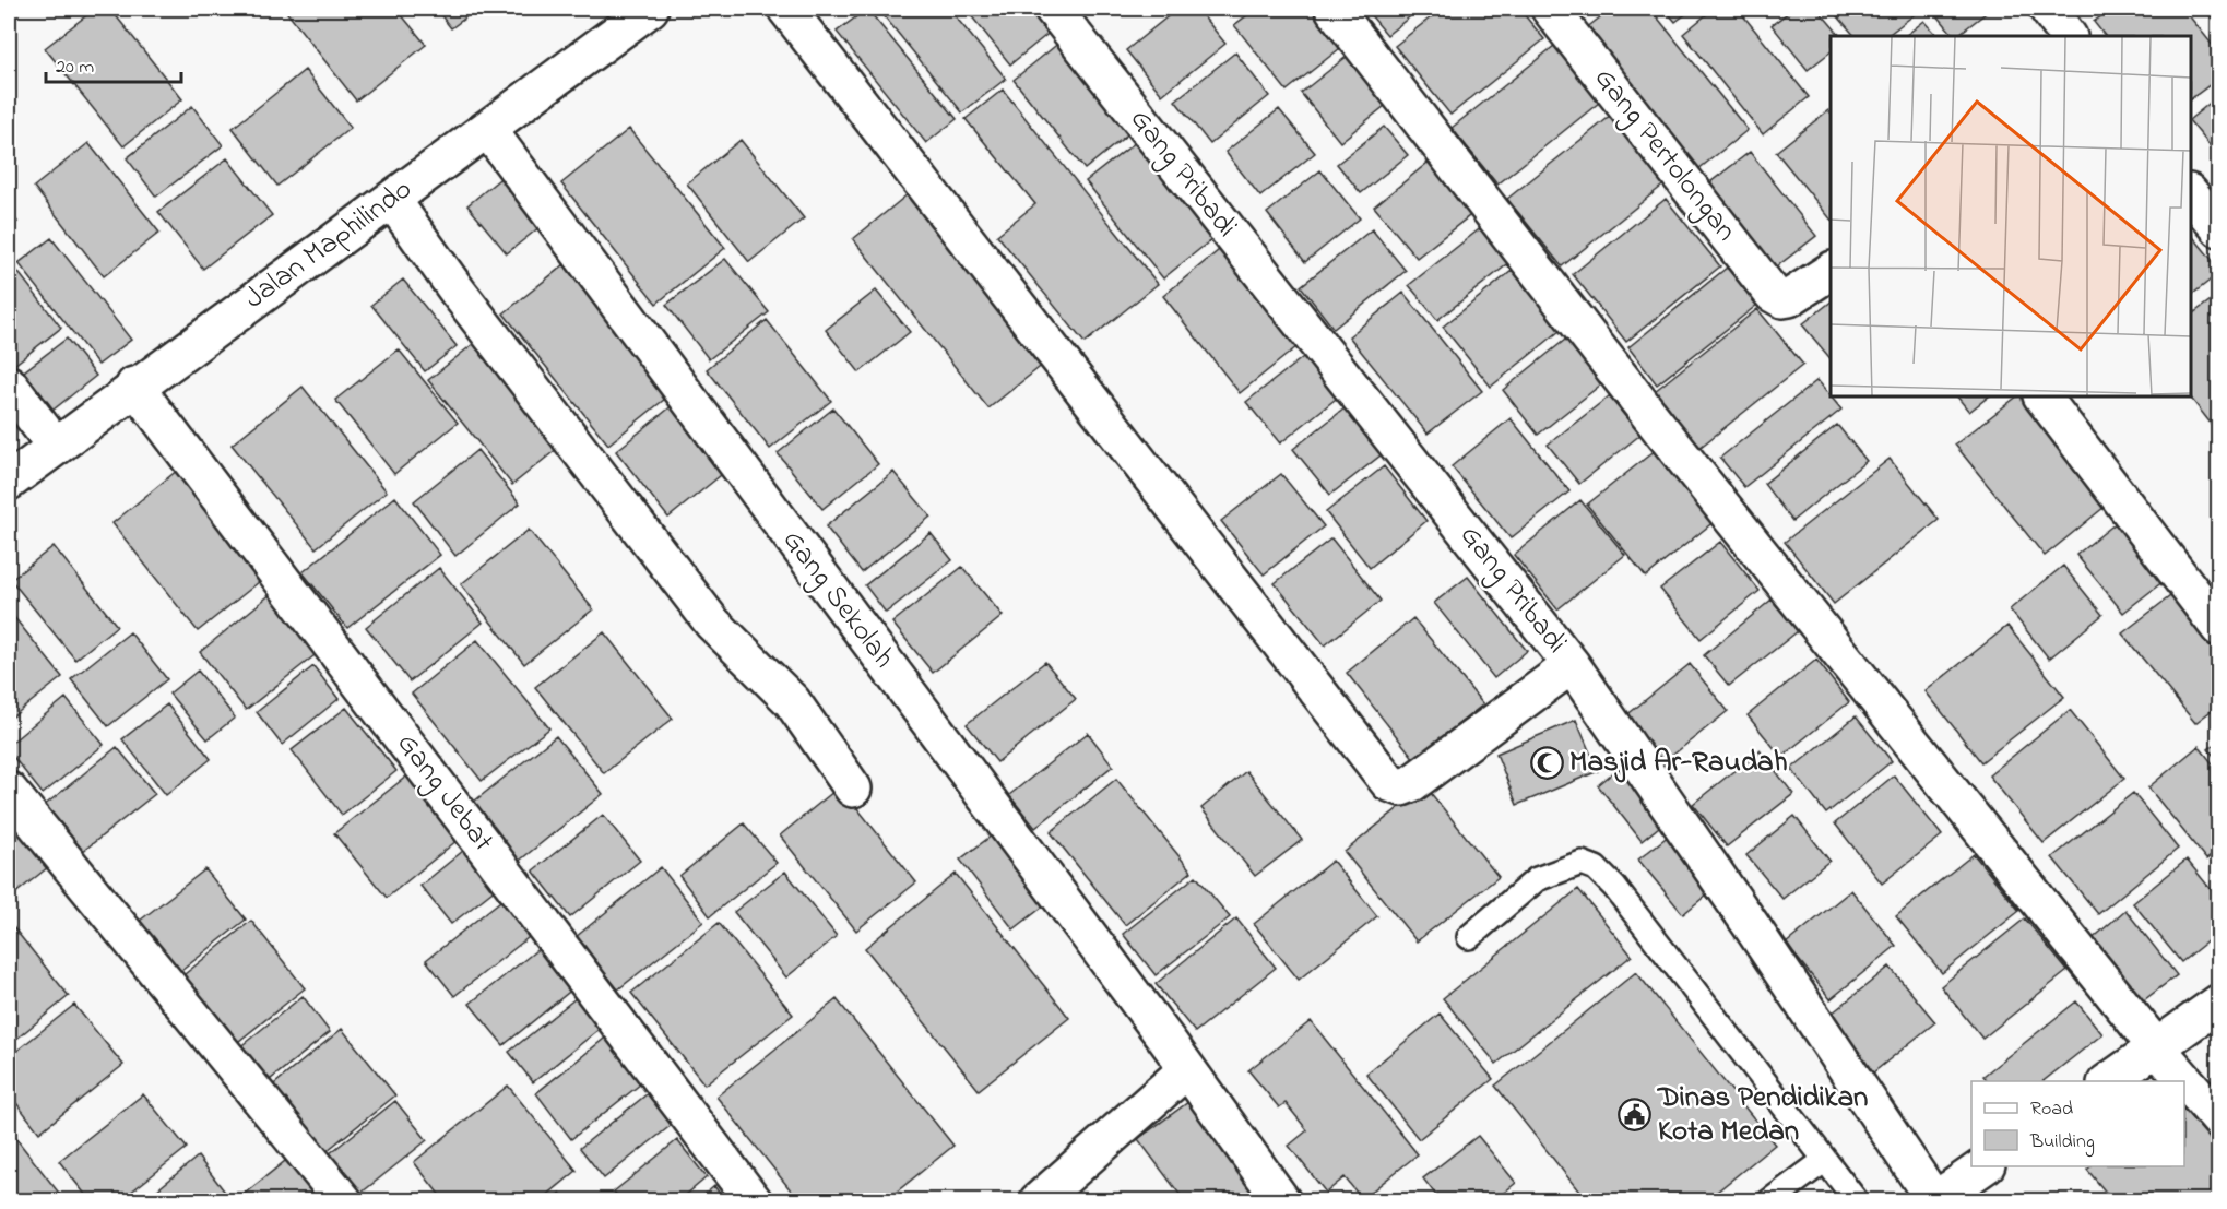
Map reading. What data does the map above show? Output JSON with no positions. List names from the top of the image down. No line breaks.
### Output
{"streets":{"street":["Gang Pertolongan","Gang Pribadi","Jalan Maphilindo","Gang Sekolah","Gang Jebat"]},"crossings":[["Jalan Maphilindo","Gang Sekolah"],["Jalan Maphilindo","Gang Jebat"]],"places":{"mosque":["Masjid Ar-Raudah"],"public building":["Dinas Pendidikan Kota Medan"]},"legend":["Road","Building"],"scale_bar":"20 m"}
